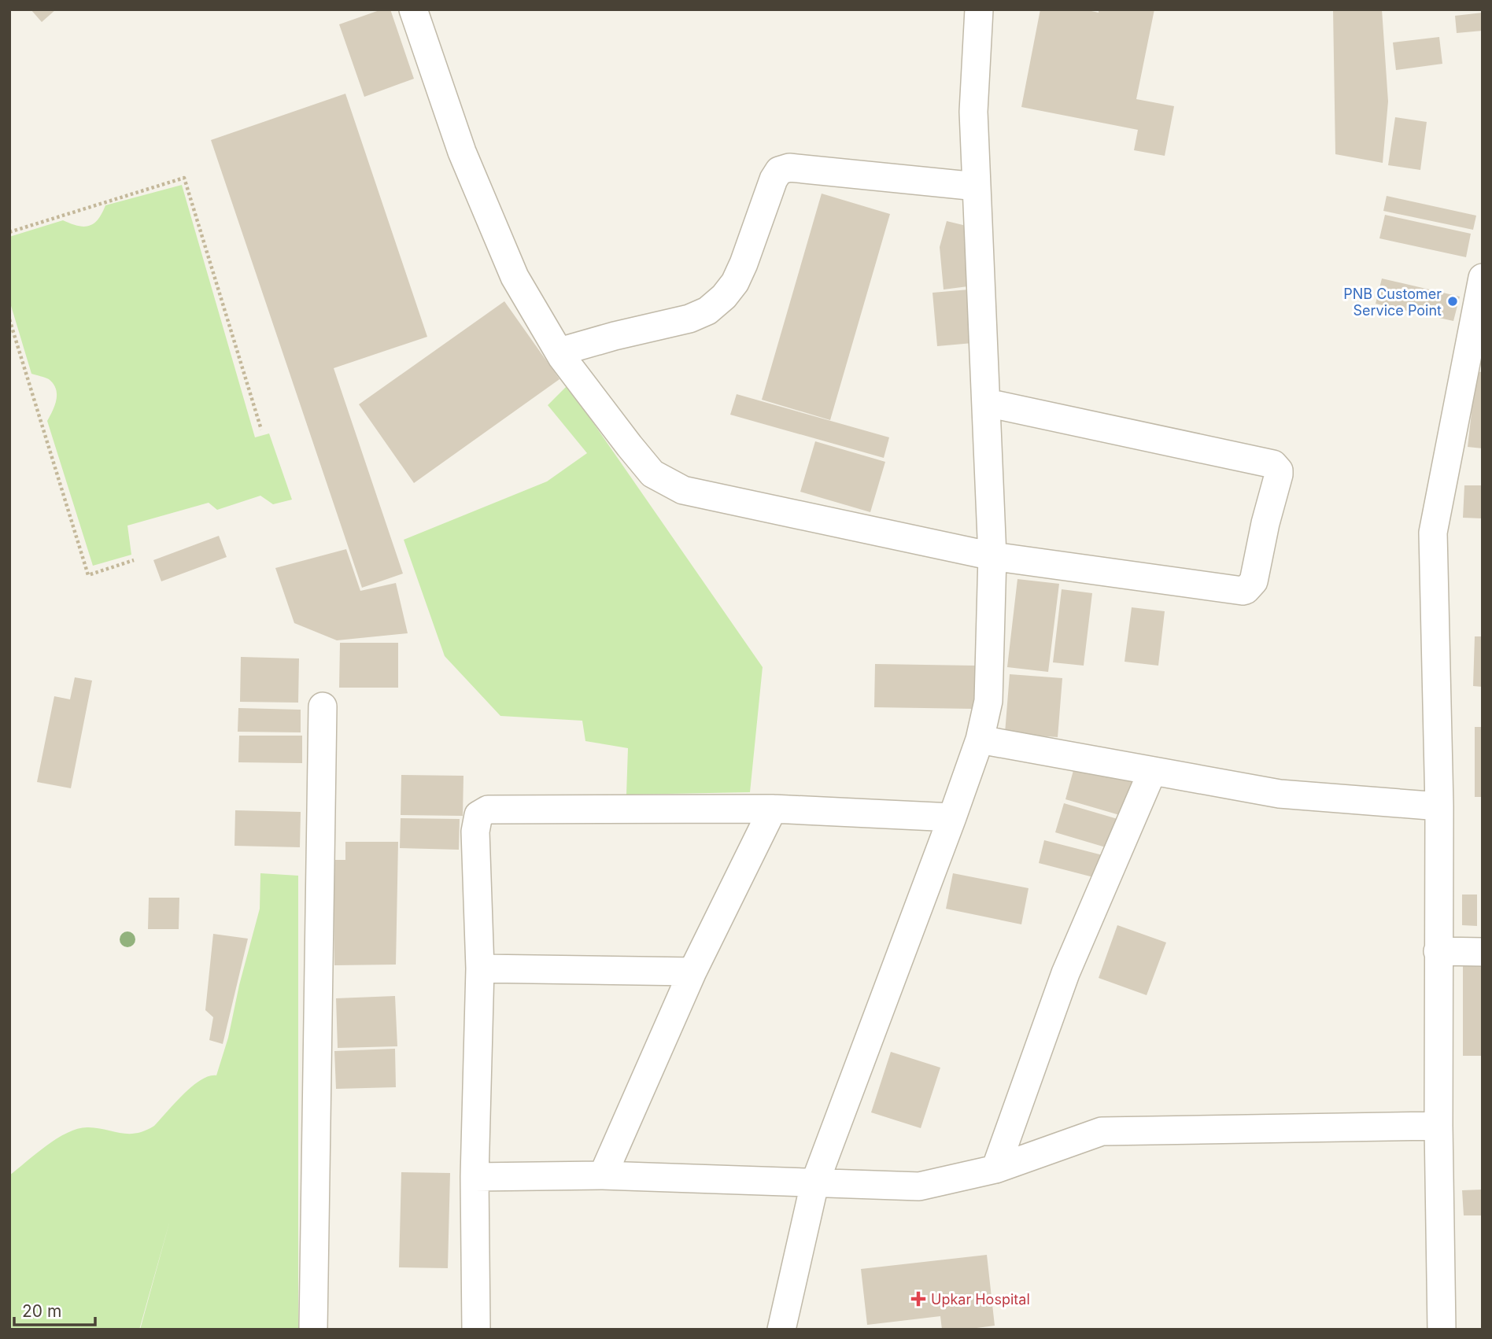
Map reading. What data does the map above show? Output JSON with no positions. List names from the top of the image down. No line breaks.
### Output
{"places":{"other":["PNB Customer Service Point"],"health":["Upkar Hospital"]},"scale_bar":"20 m"}
